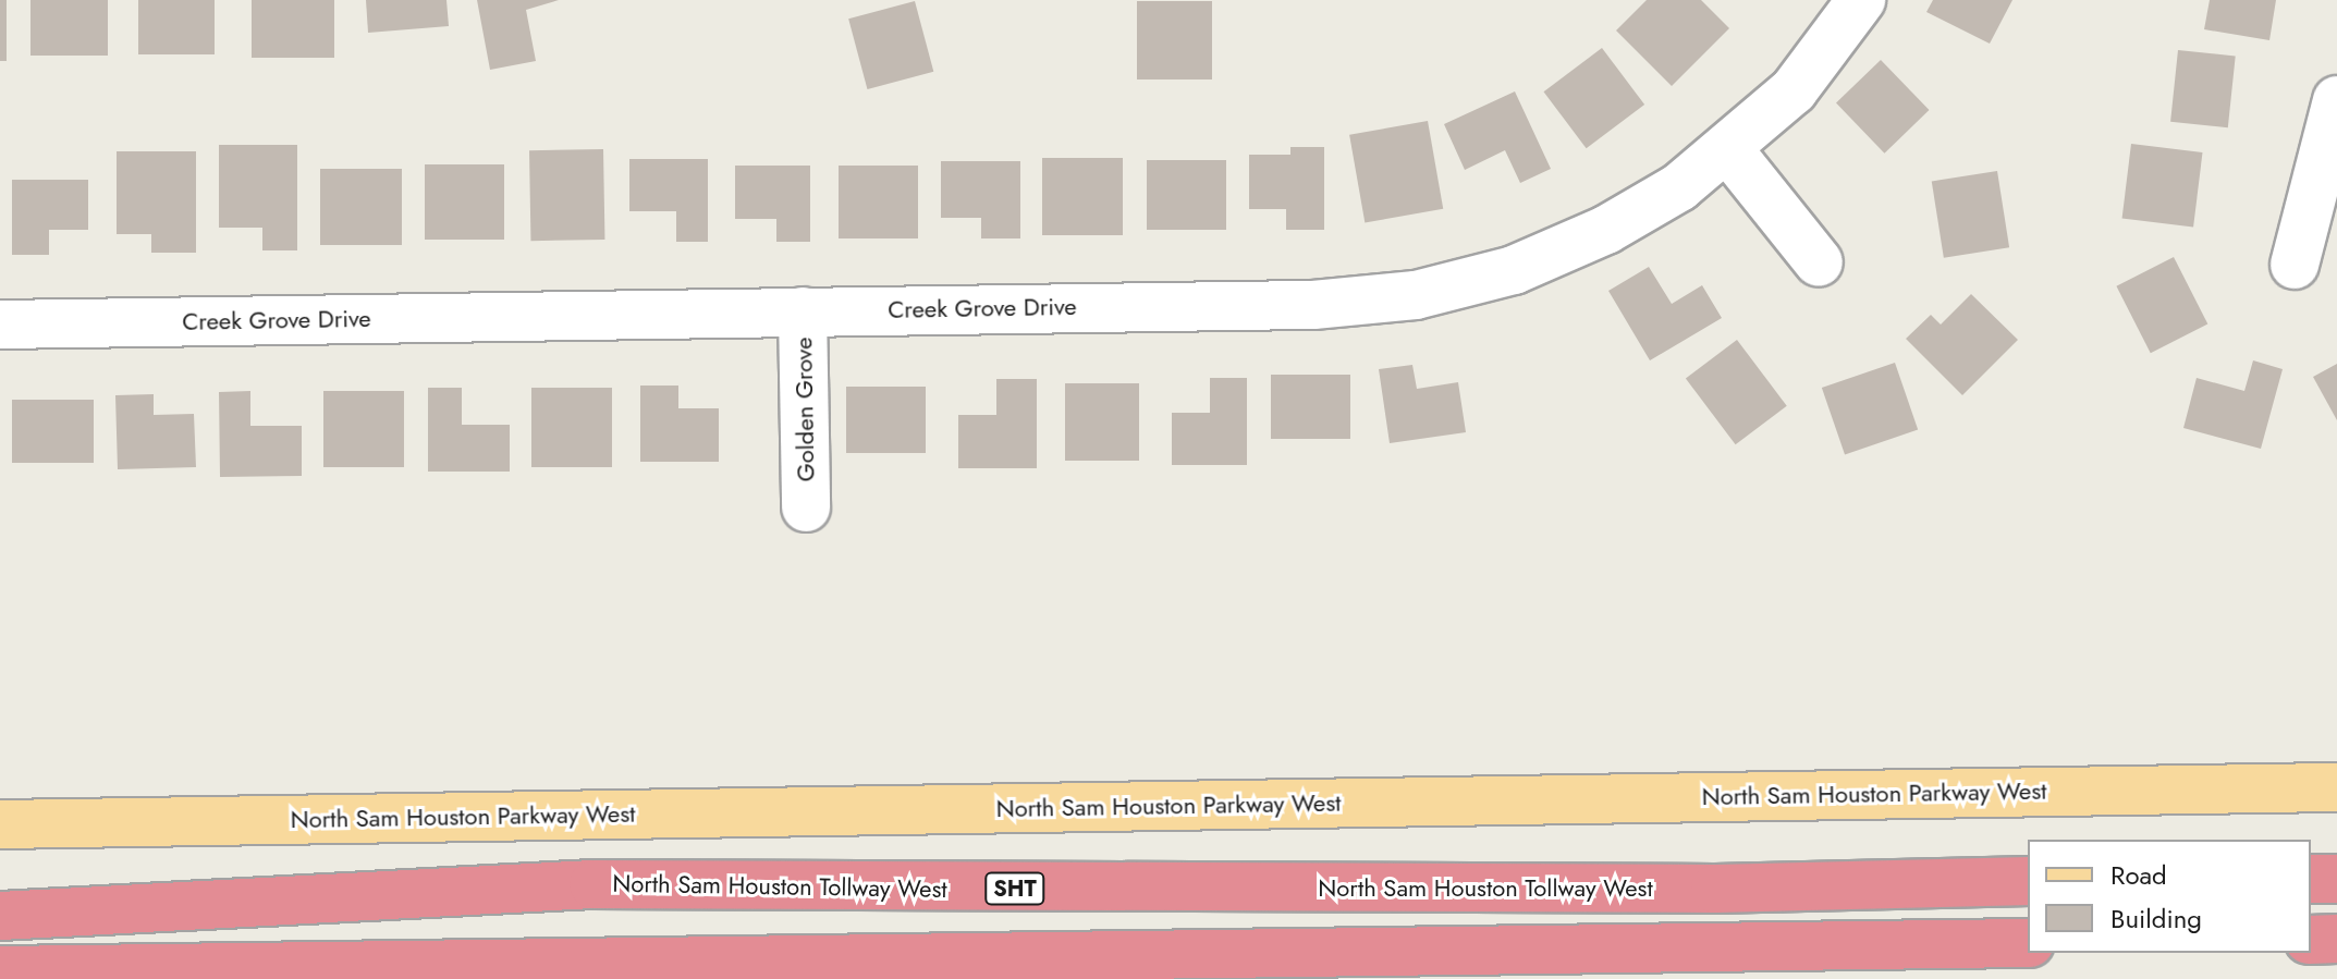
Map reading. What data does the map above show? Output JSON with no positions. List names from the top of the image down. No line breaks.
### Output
{"streets":{"highway":["North Sam Houston Tollway West","SHT"],"main road":["North Sam Houston Parkway West"],"street":["Creek Grove Drive","Golden Grove"]},"crossings":[["Creek Grove Drive","Golden Grove"]],"legend":["Road","Building"]}
